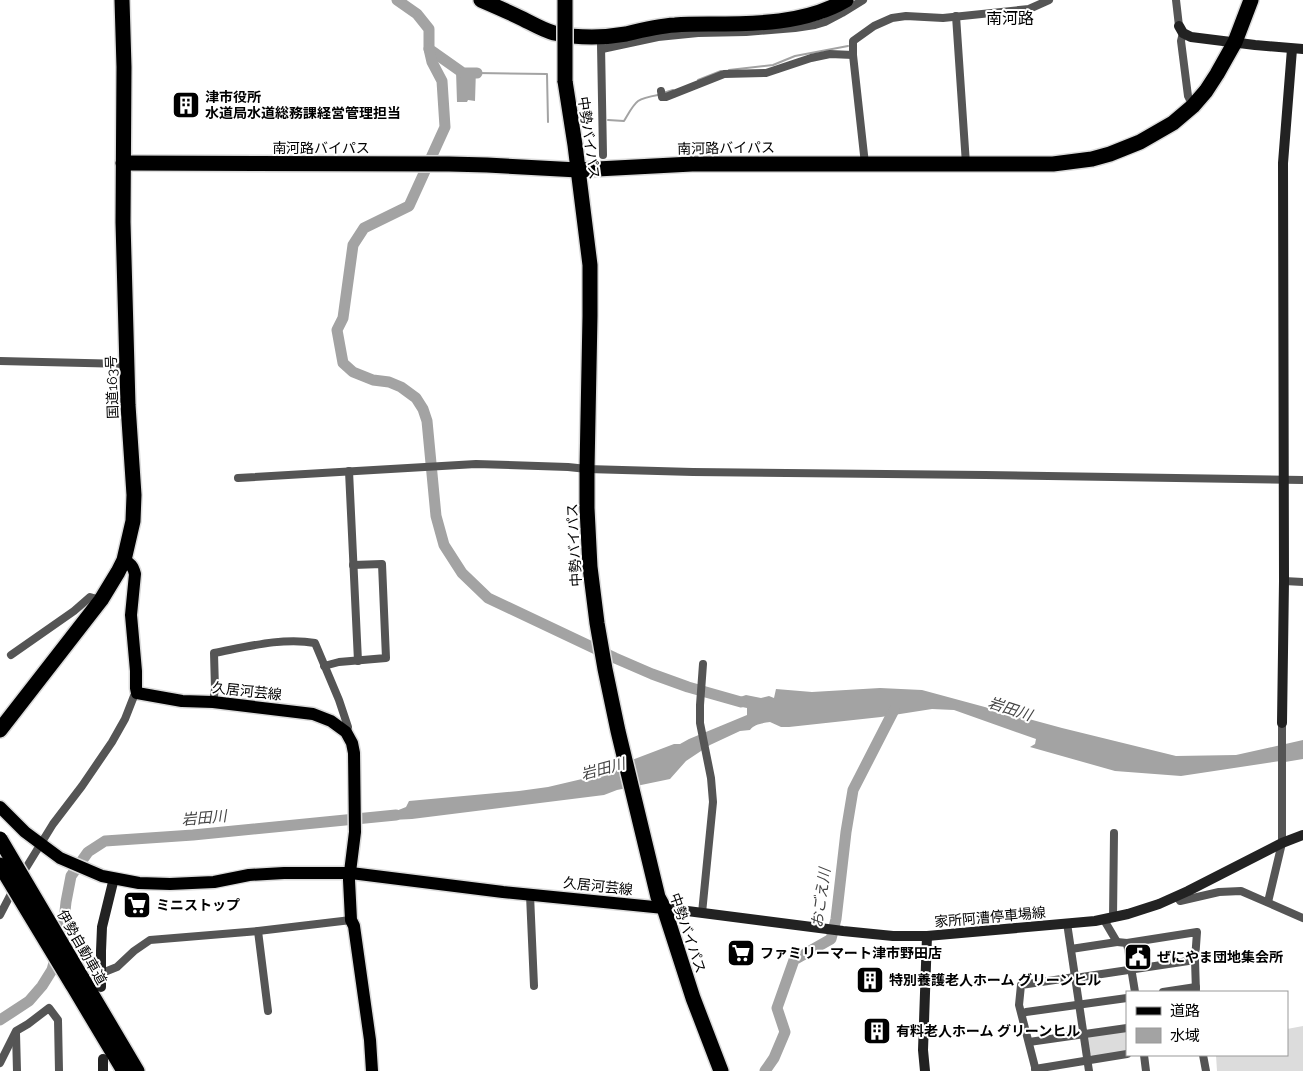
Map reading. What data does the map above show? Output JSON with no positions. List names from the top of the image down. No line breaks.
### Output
{"streets":{"highway":["中勢バイパス","南河路バイパス","国道163号","伊勢自動車道"],"main road":["久居河芸線"],"street":["家所阿漕停車場線"]},"crossings":[["中勢バイパス","南河路バイパス"],["中勢バイパス","久居河芸線"],["中勢バイパス","家所阿漕停車場線"],["南河路バイパス","国道163号"],["久居河芸線","家所阿漕停車場線"]],"districts":["南河路"],"water":["岩田川","おごえ川"],"places":{"building":["津市役所 水道局水道総務課経営管理担当","特別養護老人ホーム グリーンヒル","有料老人ホーム グリーンヒル"],"supermarket":["ミニストップ","ファミリーマート津市野田店"],"public building":["ぜにやま団地集会所"]},"legend":["道路","水域"]}
